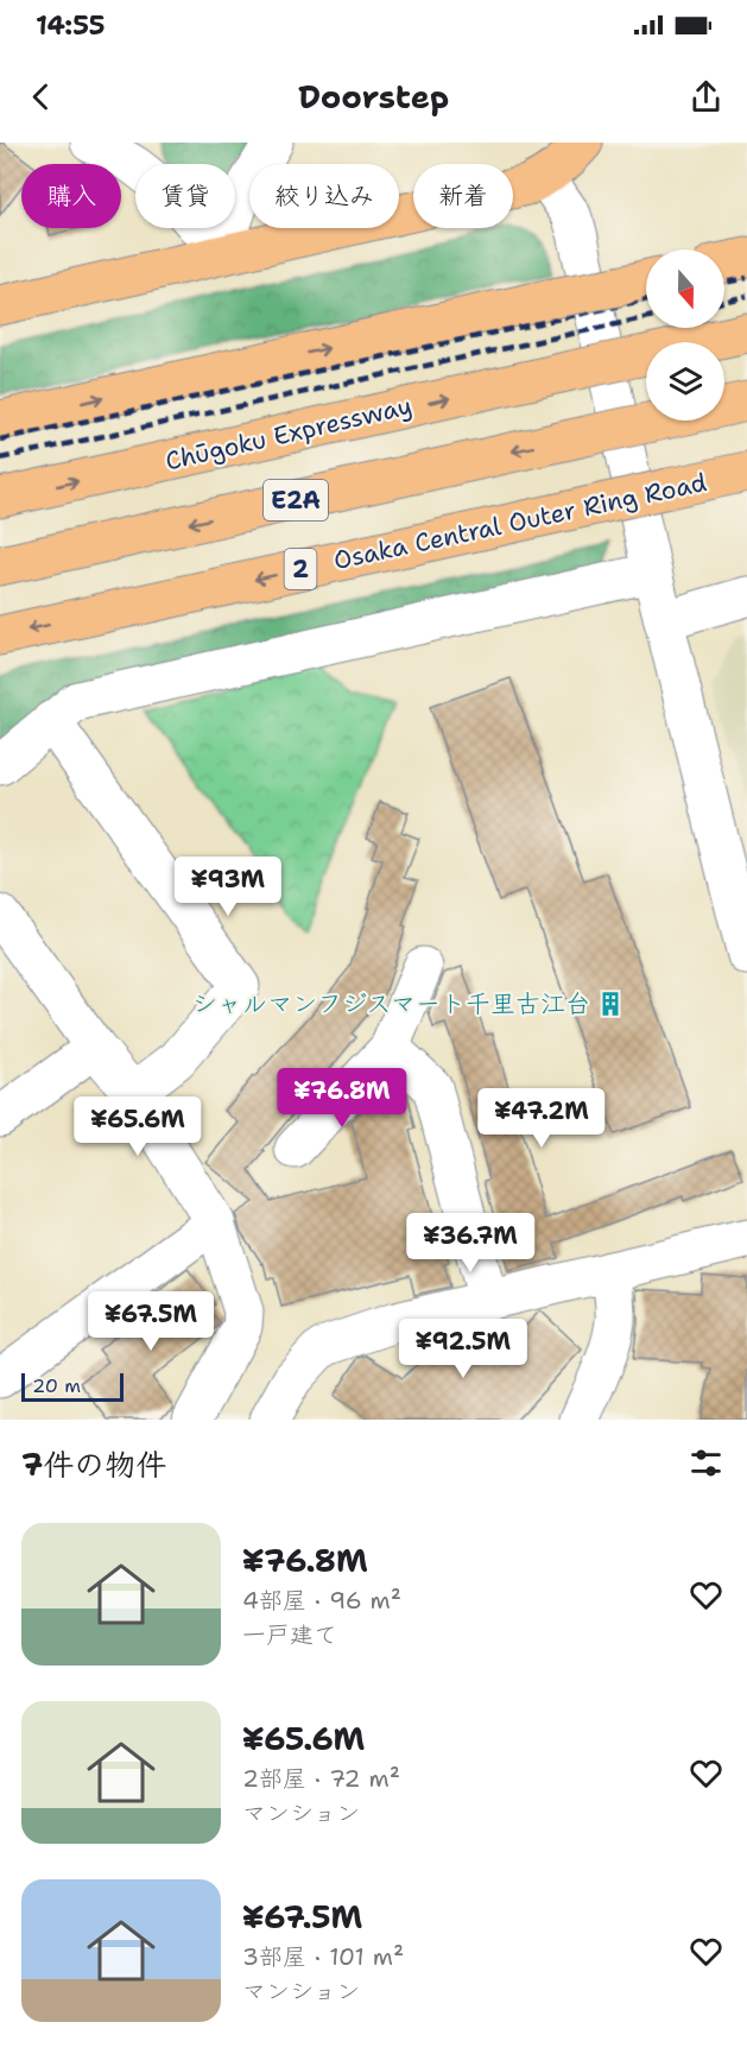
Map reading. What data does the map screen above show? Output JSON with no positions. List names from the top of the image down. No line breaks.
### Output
{"streets":{"main road":["Chūgoku Expressway","E2A","Osaka Central Outer Ring Road","2"]},"places":{"building":["シャルマンフジスマート千里古江台"]},"scale_bar":"20 m","north":"bottom","page":{"status":"14:55","header":"Doorstep","chip":["購入","賃貸","絞り込み","新着"],"price":["¥93M","¥76.8M","¥47.2M","¥65.6M","¥36.7M","¥67.5M","¥92.5M"],"scale":"20 m","heading":"7件の物件","list":[{"name":"¥76.8M","note":"4部屋 · 96 m² · 一戸建て"},{"name":"¥65.6M","note":"2部屋 · 72 m² · マンション"},{"name":"¥67.5M","note":"3部屋 · 101 m² · マンション"}]}}
